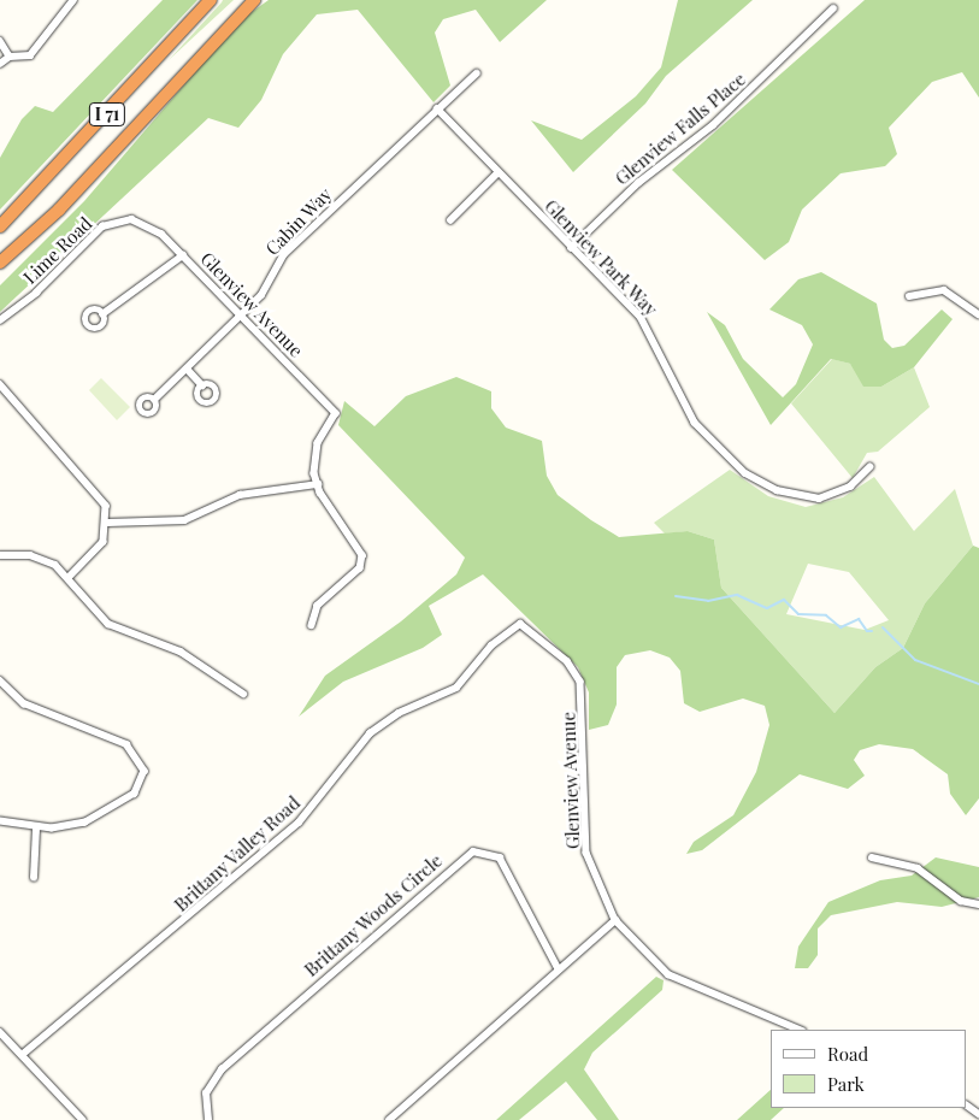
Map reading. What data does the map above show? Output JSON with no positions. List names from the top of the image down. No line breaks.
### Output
{"streets":{"highway":["I 71"],"street":["Glenview Falls Place","Cabin Way","Lime Road","Glenview Park Way","Glenview Avenue","Brittany Valley Road","Brittany Woods Circle"]},"crossings":[["Glenview Falls Place","Glenview Park Way"],["Cabin Way","Glenview Park Way"],["Cabin Way","Glenview Avenue"],["Lime Road","Glenview Avenue"],["Glenview Avenue","Brittany Valley Road"]],"legend":["Road","Park"]}
